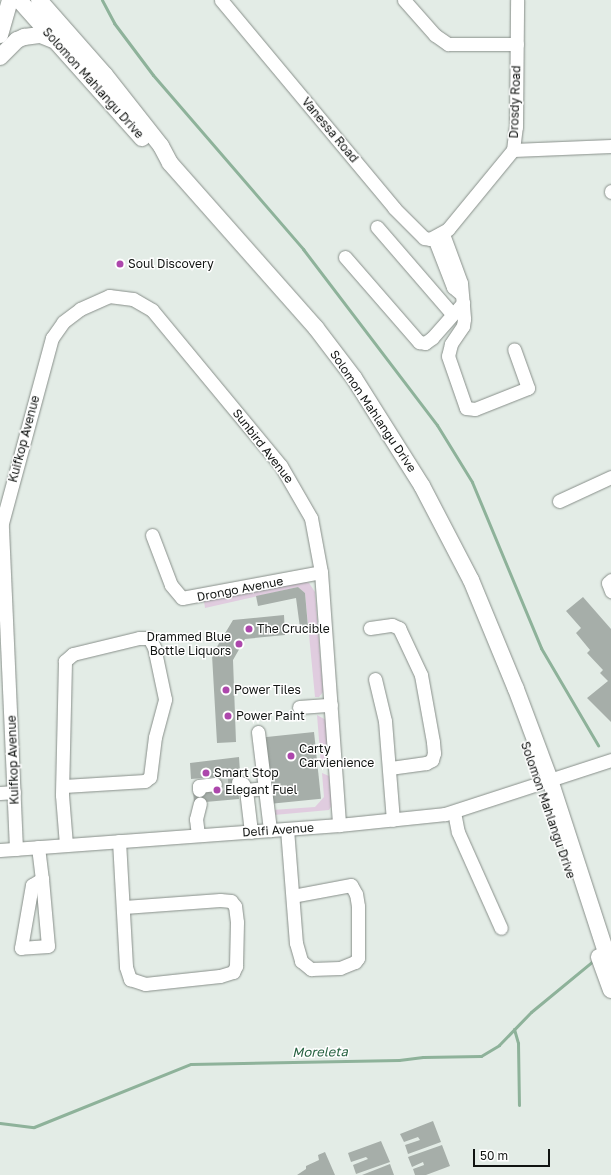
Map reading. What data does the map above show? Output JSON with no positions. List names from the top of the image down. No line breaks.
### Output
{"streets":{"main road":["Solomon Mahlangu Drive"],"street":["Drosdy Road","Vanessa Road","Kuifkop Avenue","Sunbird Avenue","Drongo Avenue","Delfi Avenue"]},"crossings":[["Solomon Mahlangu Drive","Delfi Avenue"],["Drosdy Road","Vanessa Road"],["Kuifkop Avenue","Sunbird Avenue"],["Kuifkop Avenue","Delfi Avenue"],["Sunbird Avenue","Drongo Avenue"],["Sunbird Avenue","Delfi Avenue"]],"water":["Moreleta"],"places":["Soul Discovery","The Crucible","Drammed Blue Bottle Liquors","Power Tiles","Power Paint","Carty Carvienience","Smart Stop","Elegant Fuel"],"scale_bar":"50 m"}
